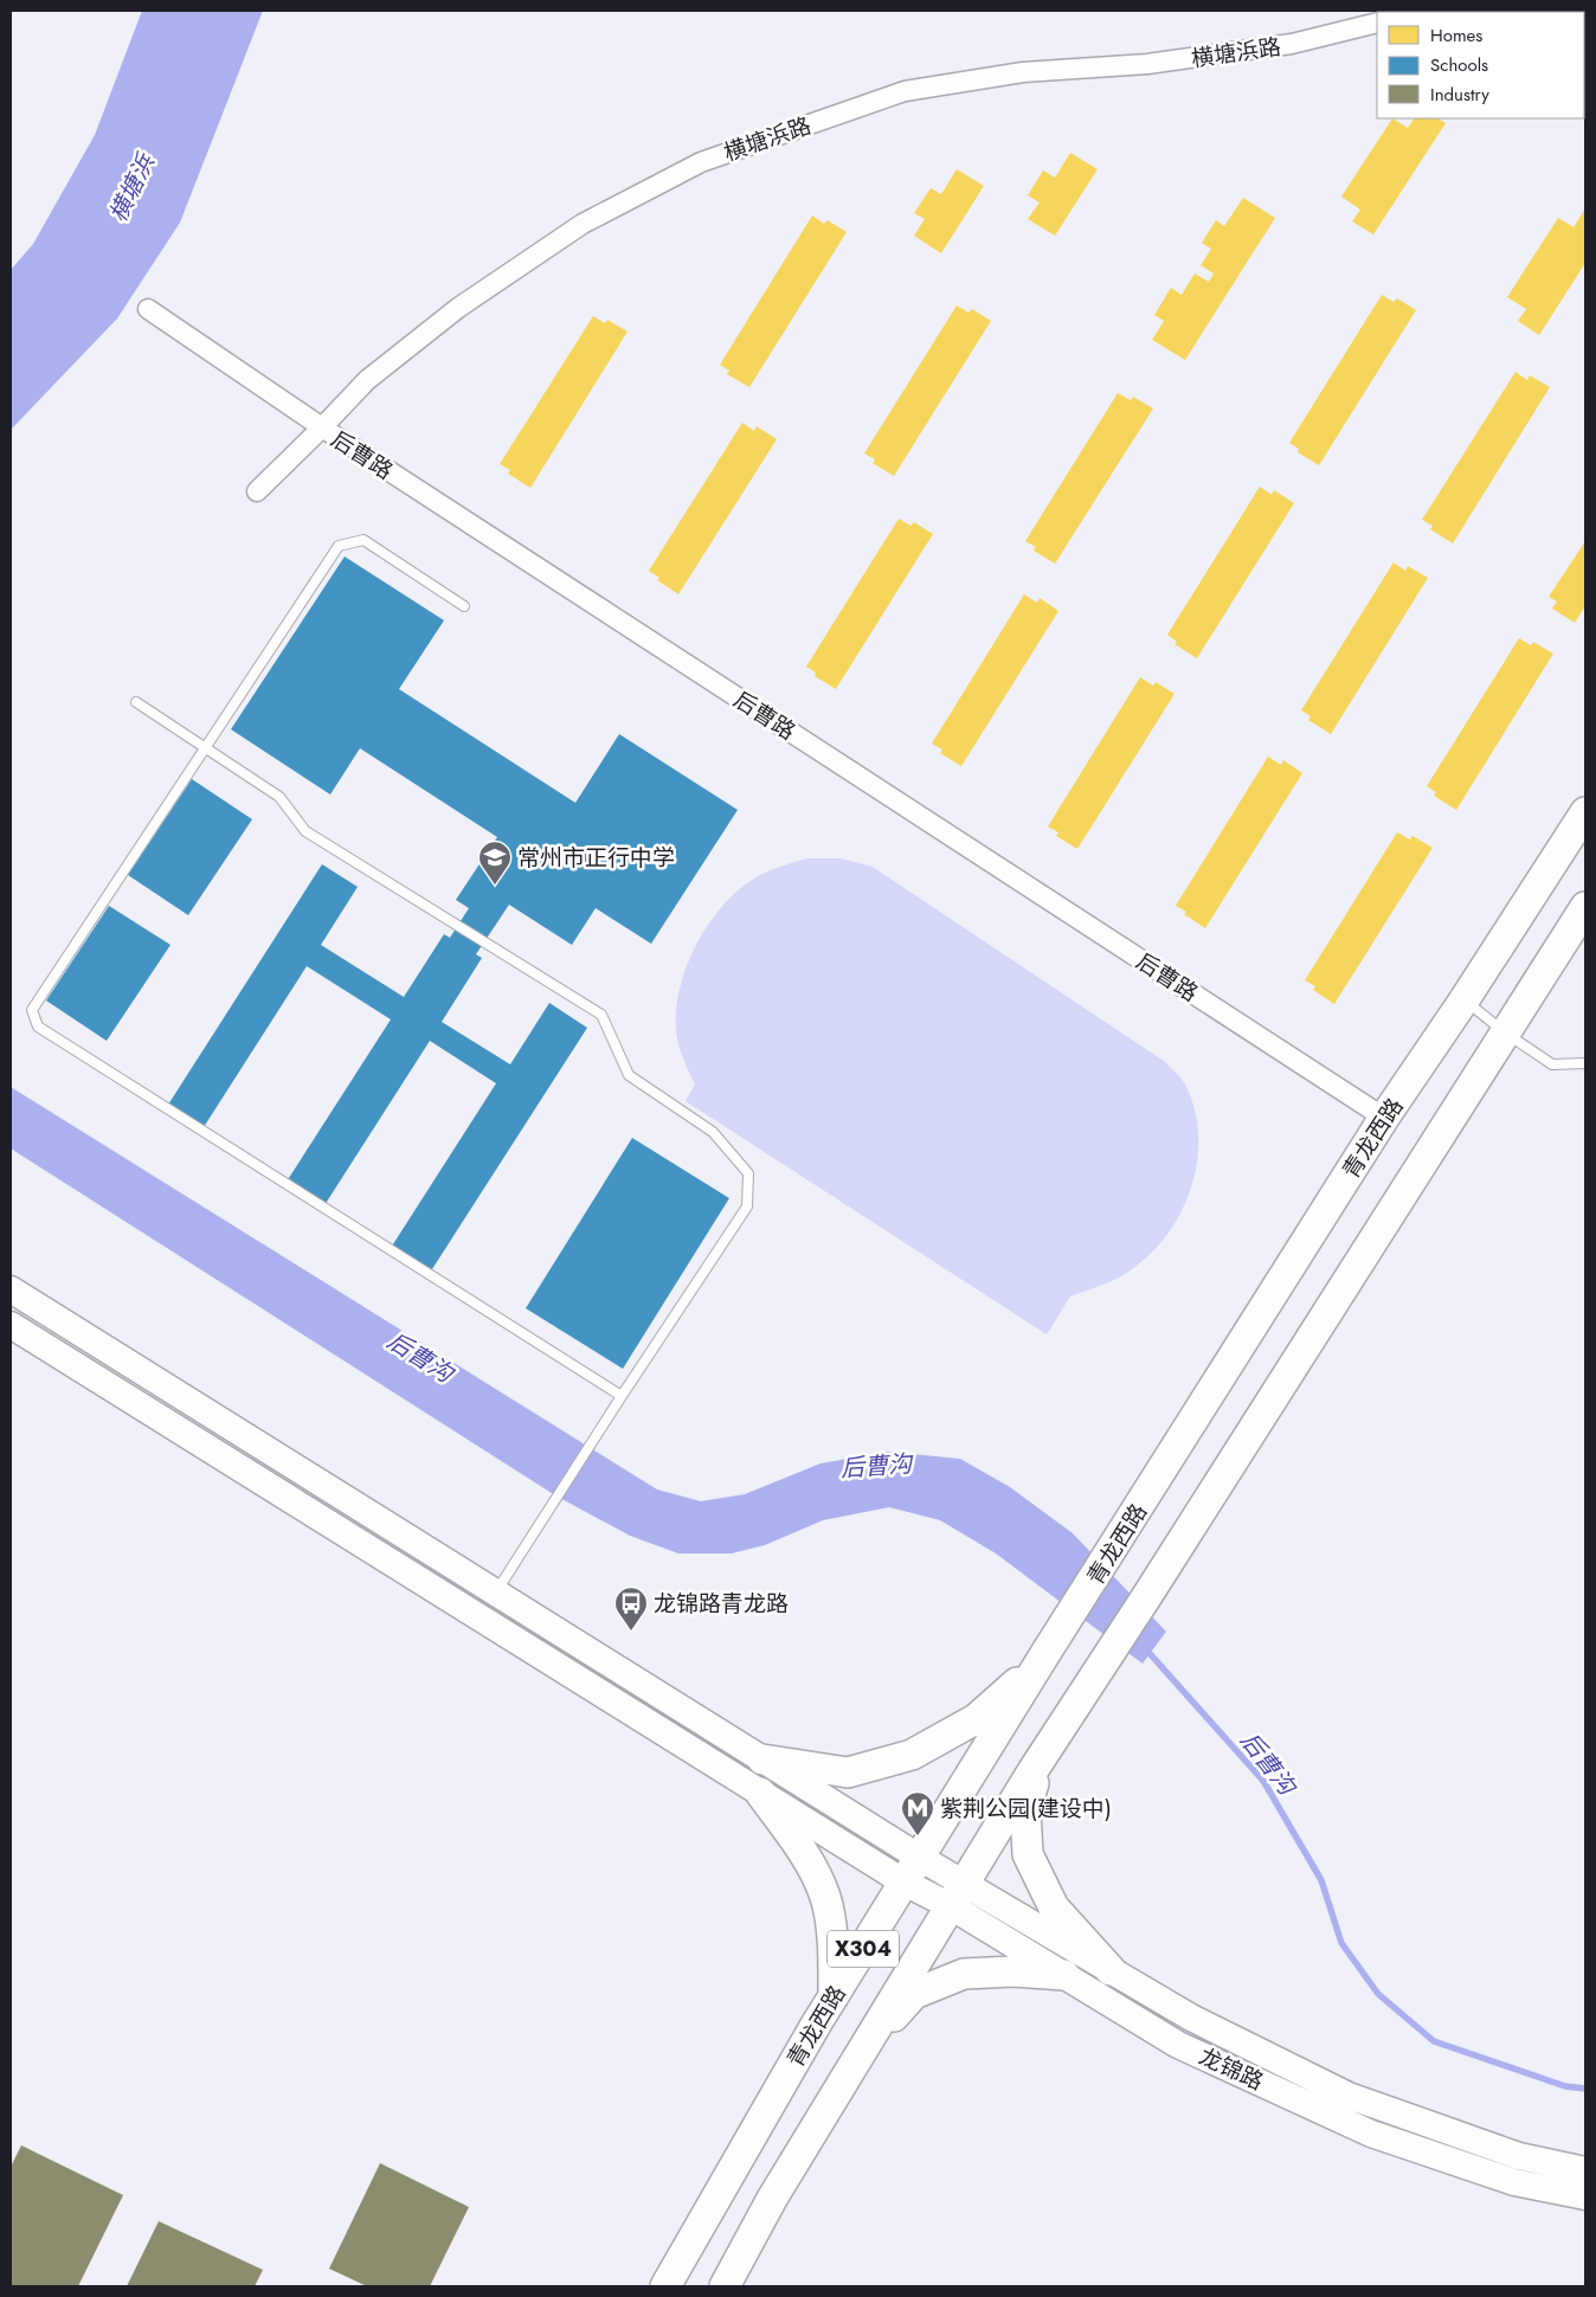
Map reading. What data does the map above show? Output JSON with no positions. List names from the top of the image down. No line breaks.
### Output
{"streets":{"main road":["青龙西路","X304","龙锦路"],"street":["横塘浜路","后曹路"]},"crossings":[["横塘浜路","后曹路"],["后曹路","青龙西路"],["青龙西路","龙锦路"]],"water":["横塘浜","后曹沟"],"places":{"school or university":["常州市正行中学"],"bus stop":["龙锦路青龙路"],"metro station":["紫荆公园(建设中)"]},"legend":["Homes","Schools","Industry"]}
